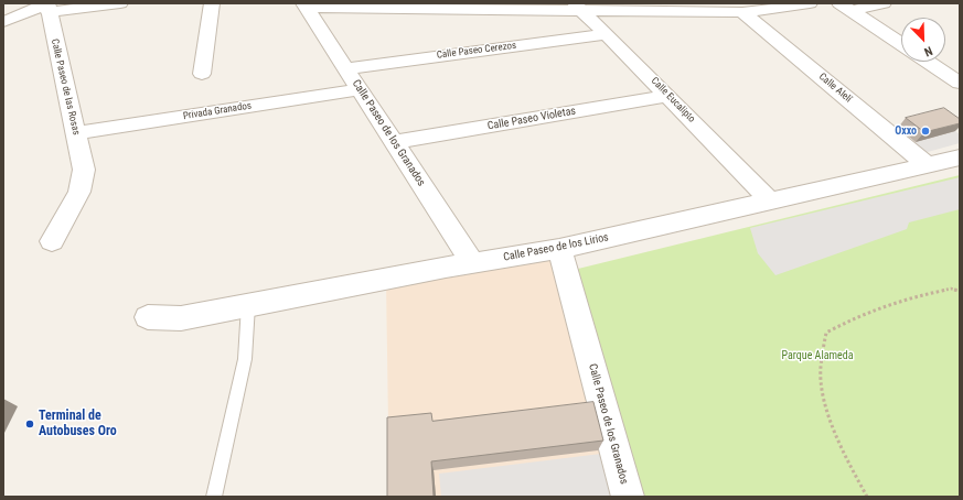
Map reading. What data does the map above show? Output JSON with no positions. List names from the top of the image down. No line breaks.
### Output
{"streets":{"street":["Calle Paseo Cerezos","Calle Paseo de las Rosas","Calle Alelí","Calle Eucalipto","Privada Granados","Calle Paseo Violetas","Calle Paseo de los Granados","Calle Paseo de los Lirios"]},"crossings":[["Calle Paseo Cerezos","Calle Eucalipto"],["Calle Paseo Cerezos","Calle Paseo de los Granados"],["Calle Paseo de las Rosas","Privada Granados"],["Calle Alelí","Calle Paseo de los Lirios"],["Calle Eucalipto","Calle Paseo Violetas"],["Calle Eucalipto","Calle Paseo de los Lirios"],["Privada Granados","Calle Paseo de los Granados"],["Calle Paseo Violetas","Calle Paseo de los Granados"],["Calle Paseo de los Granados","Calle Paseo de los Lirios"]],"parks":["Parque Alameda"],"places":["Oxxo","Terminal de Autobuses Oro"],"north":"bottom right"}
